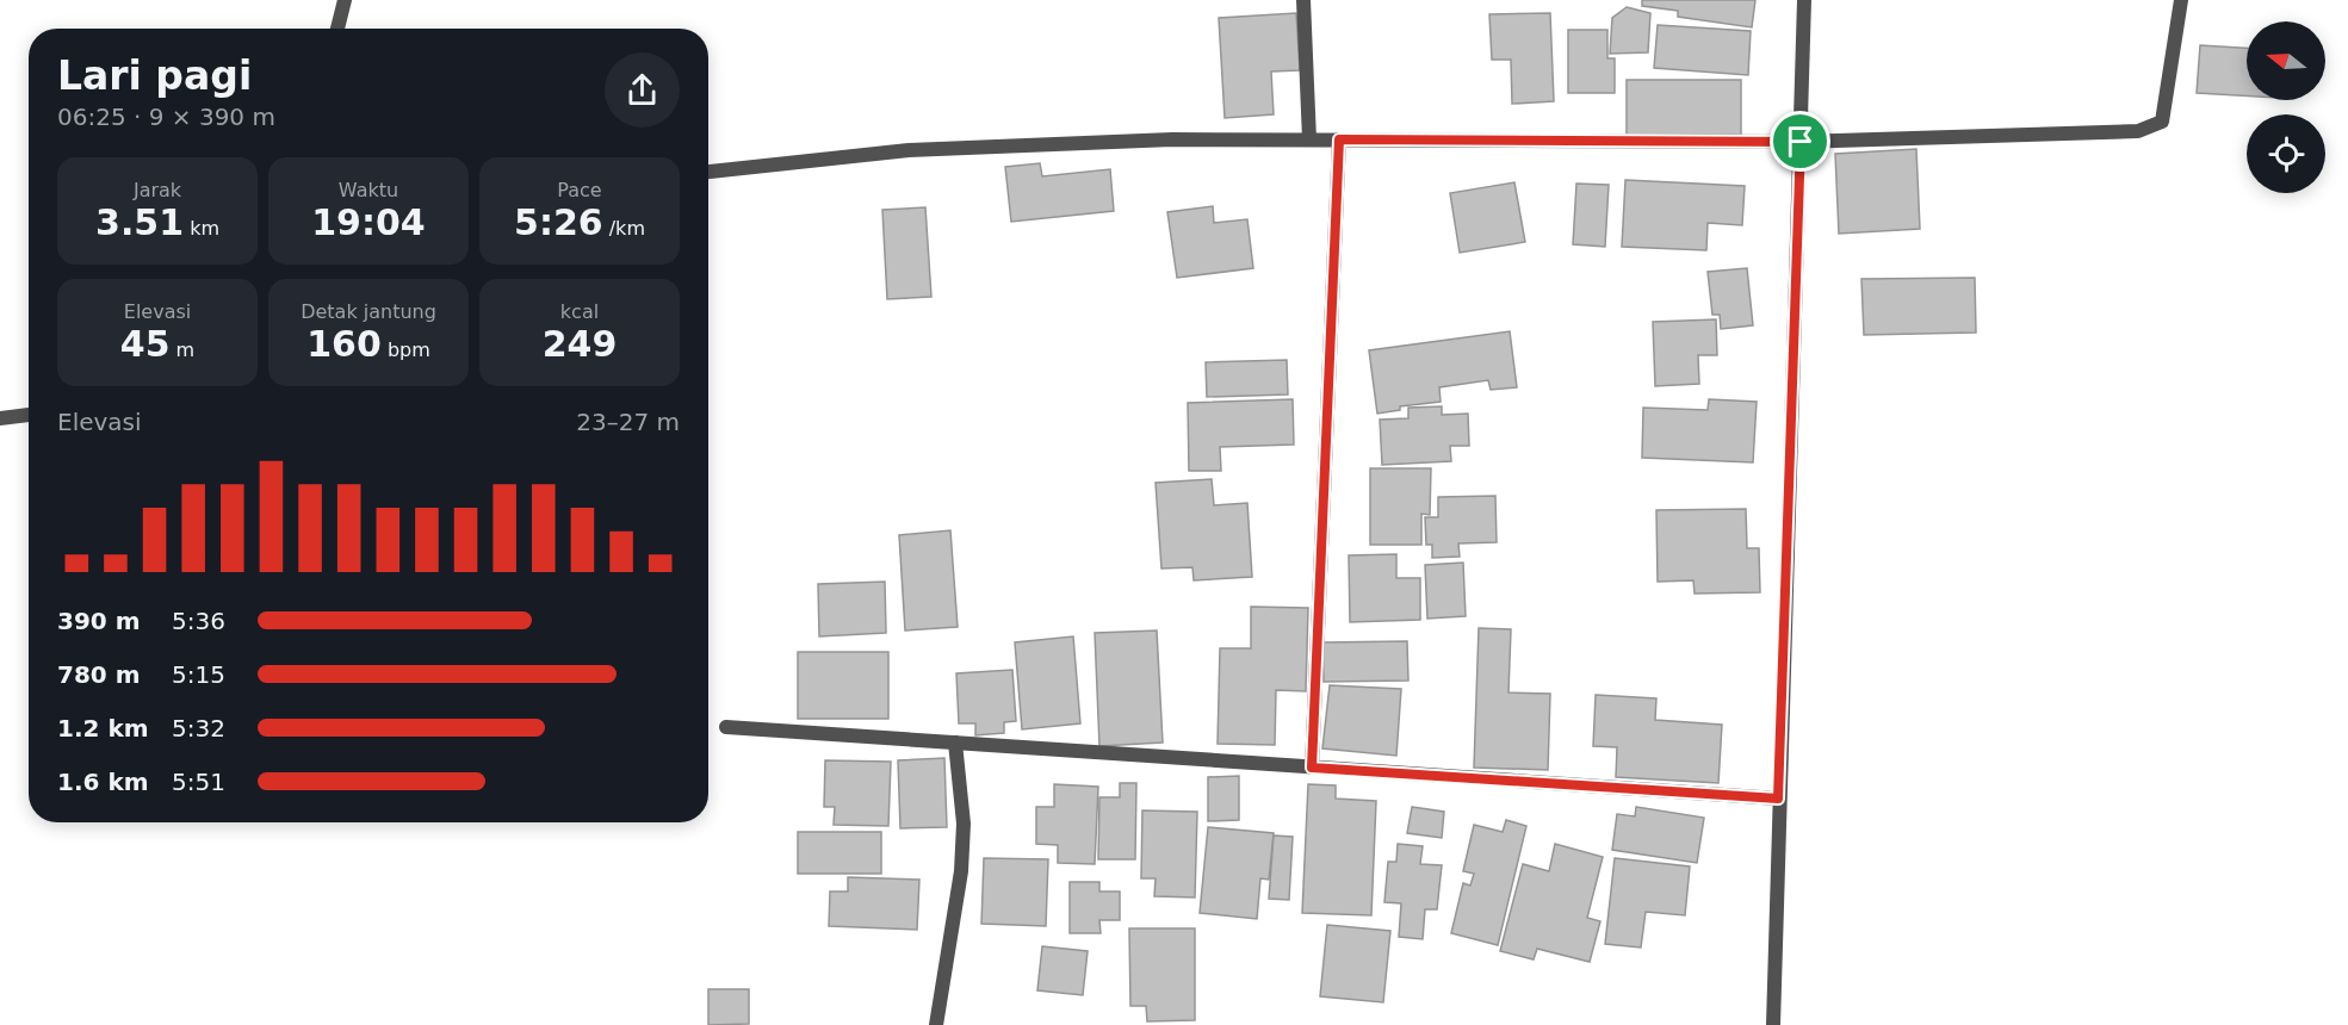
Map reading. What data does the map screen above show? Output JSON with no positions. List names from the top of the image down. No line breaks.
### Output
{"north":"left","page":{"heading":["Lari pagi","06:25 · 9 × 390 m"],"stats":[["Jarak","3.51 km"],["Waktu","19:04"],["Pace","5:26 /km"],["Elevasi","45 m"],["Detak jantung","160 bpm"],["kcal","249"]],"chart":["Elevasi","23–27 m"],"list":[{"name":"390 m","note":"5:36"},{"name":"780 m","note":"5:15"},{"name":"1.2 km","note":"5:32"},{"name":"1.6 km","note":"5:51"}]}}
